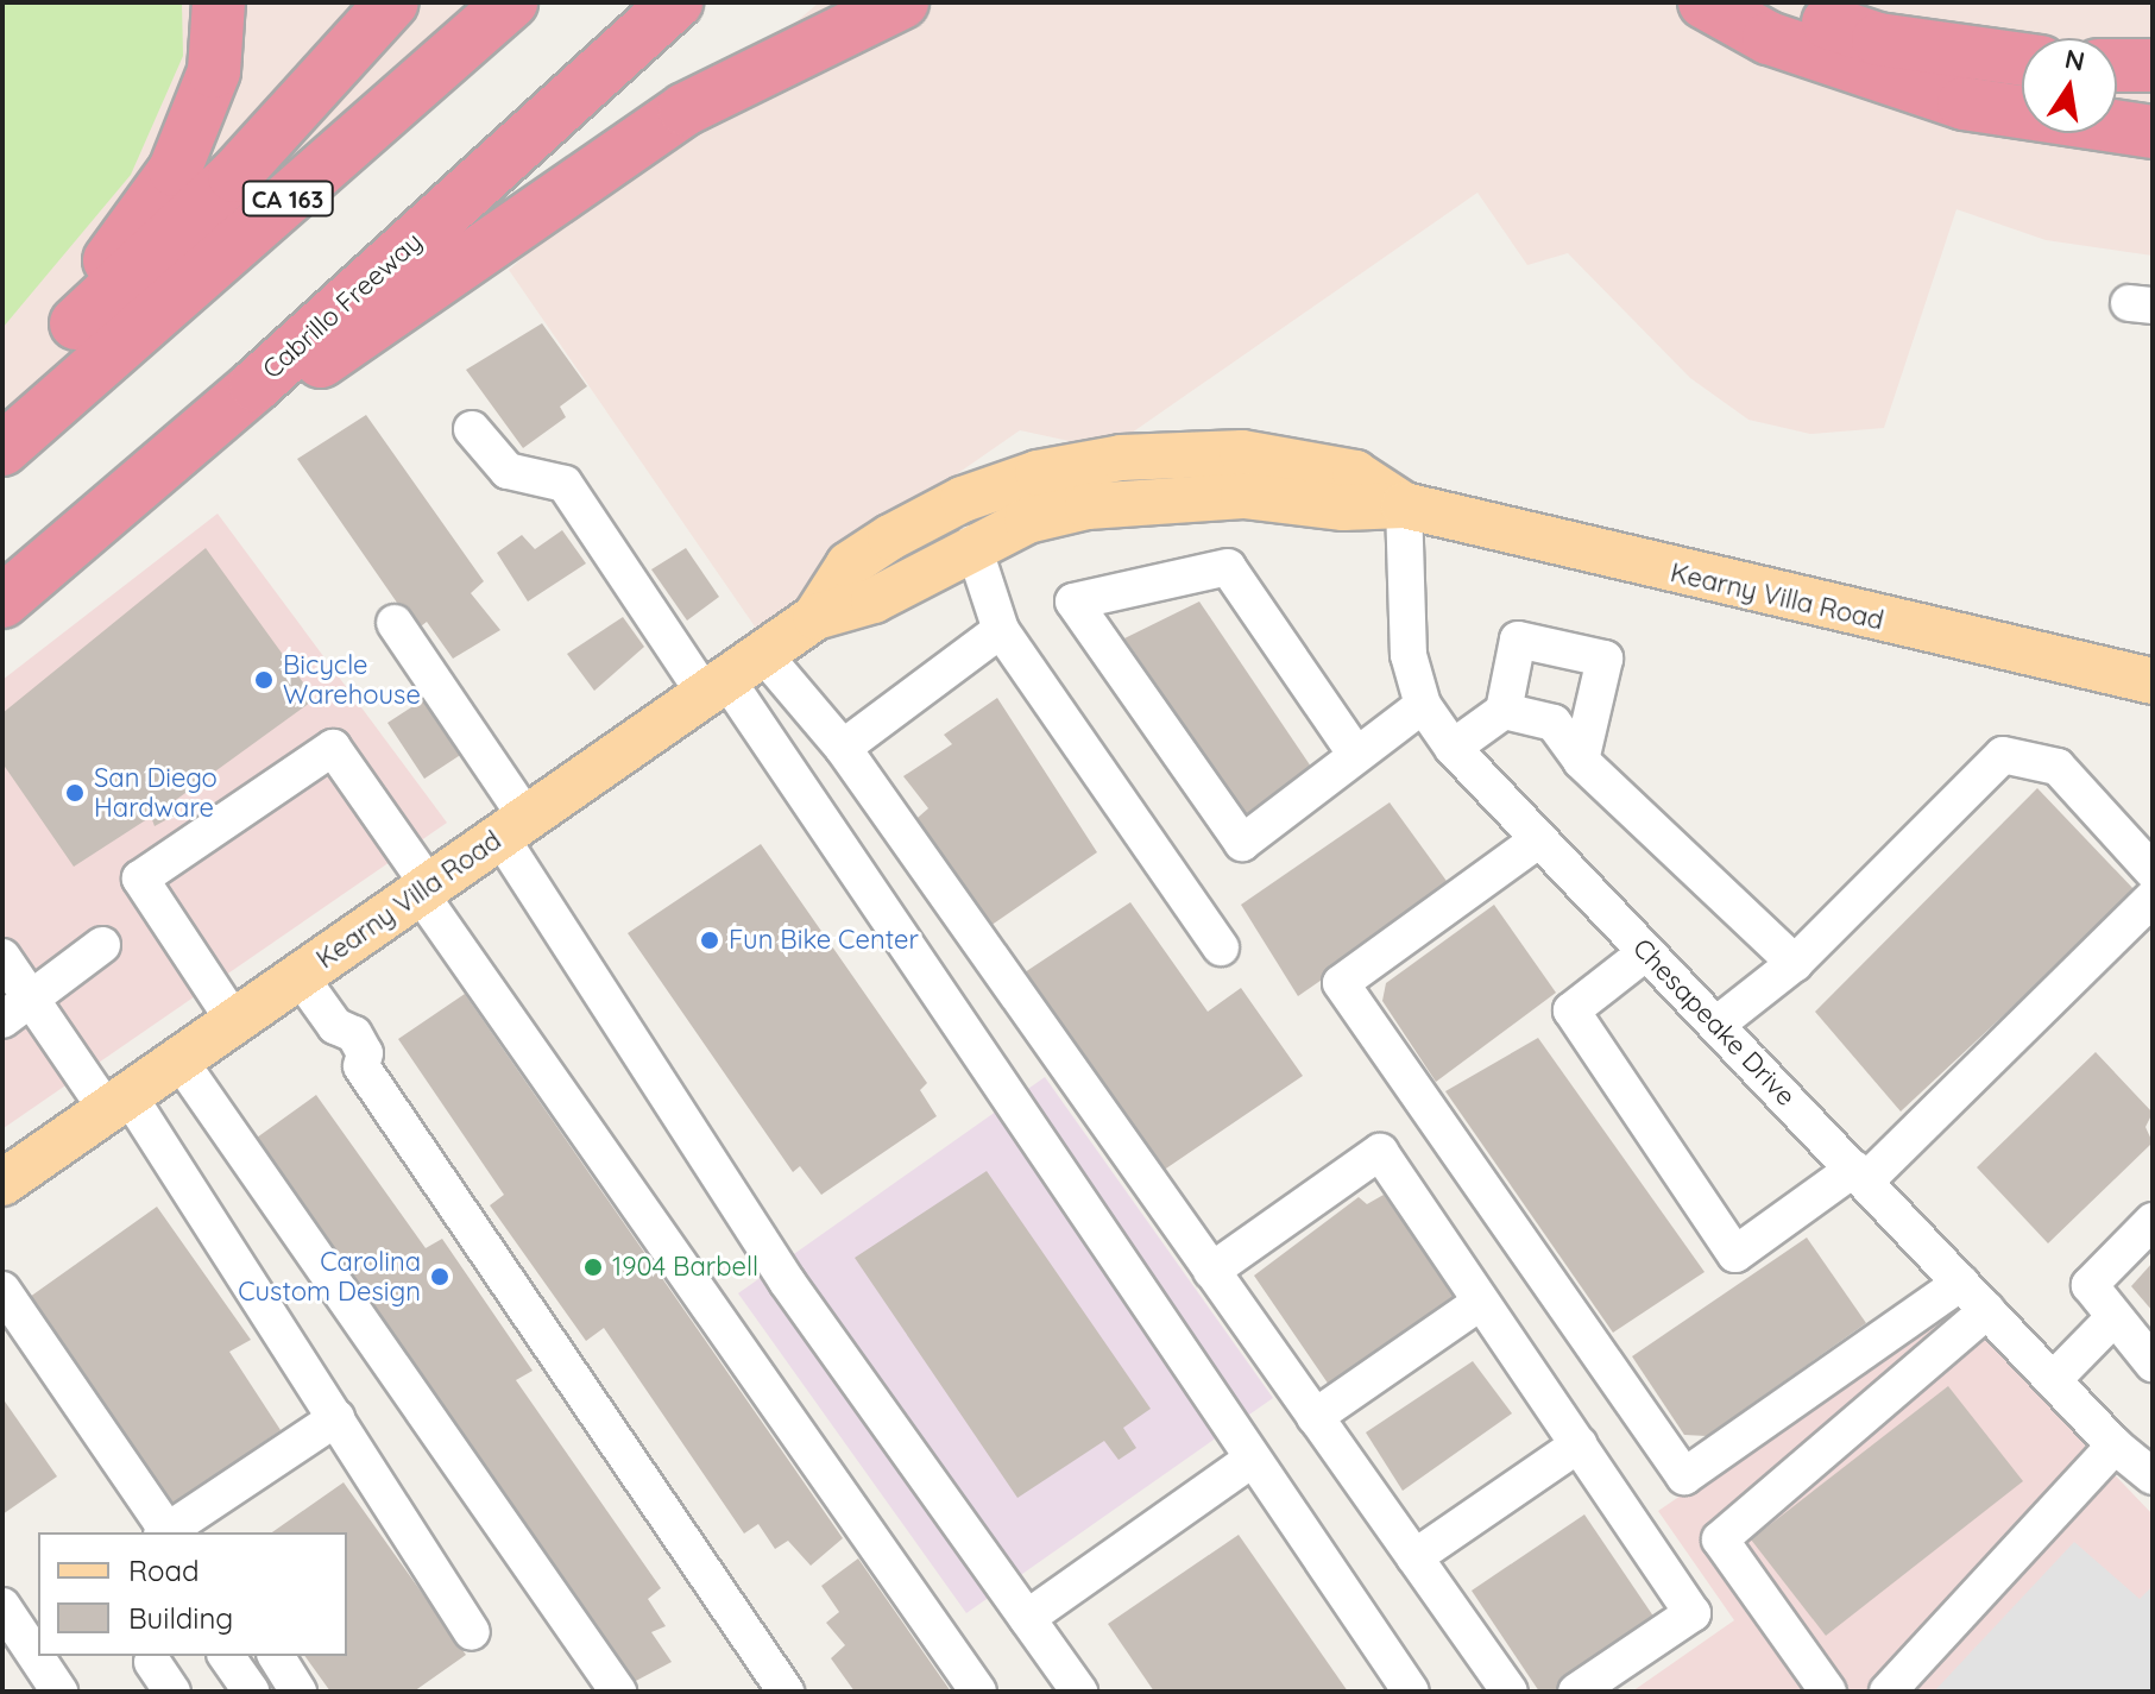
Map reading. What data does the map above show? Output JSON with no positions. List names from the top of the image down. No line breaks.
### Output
{"streets":{"highway":["CA 163","Cabrillo Freeway"],"main road":["Kearny Villa Road"],"street":["Chesapeake Drive"]},"crossings":[["Kearny Villa Road","Chesapeake Drive"]],"places":["Bicycle Warehouse","San Diego Hardware","Fun Bike Center","1904 Barbell","Carolina Custom Design"],"legend":["Road","Building"],"north":"top"}
